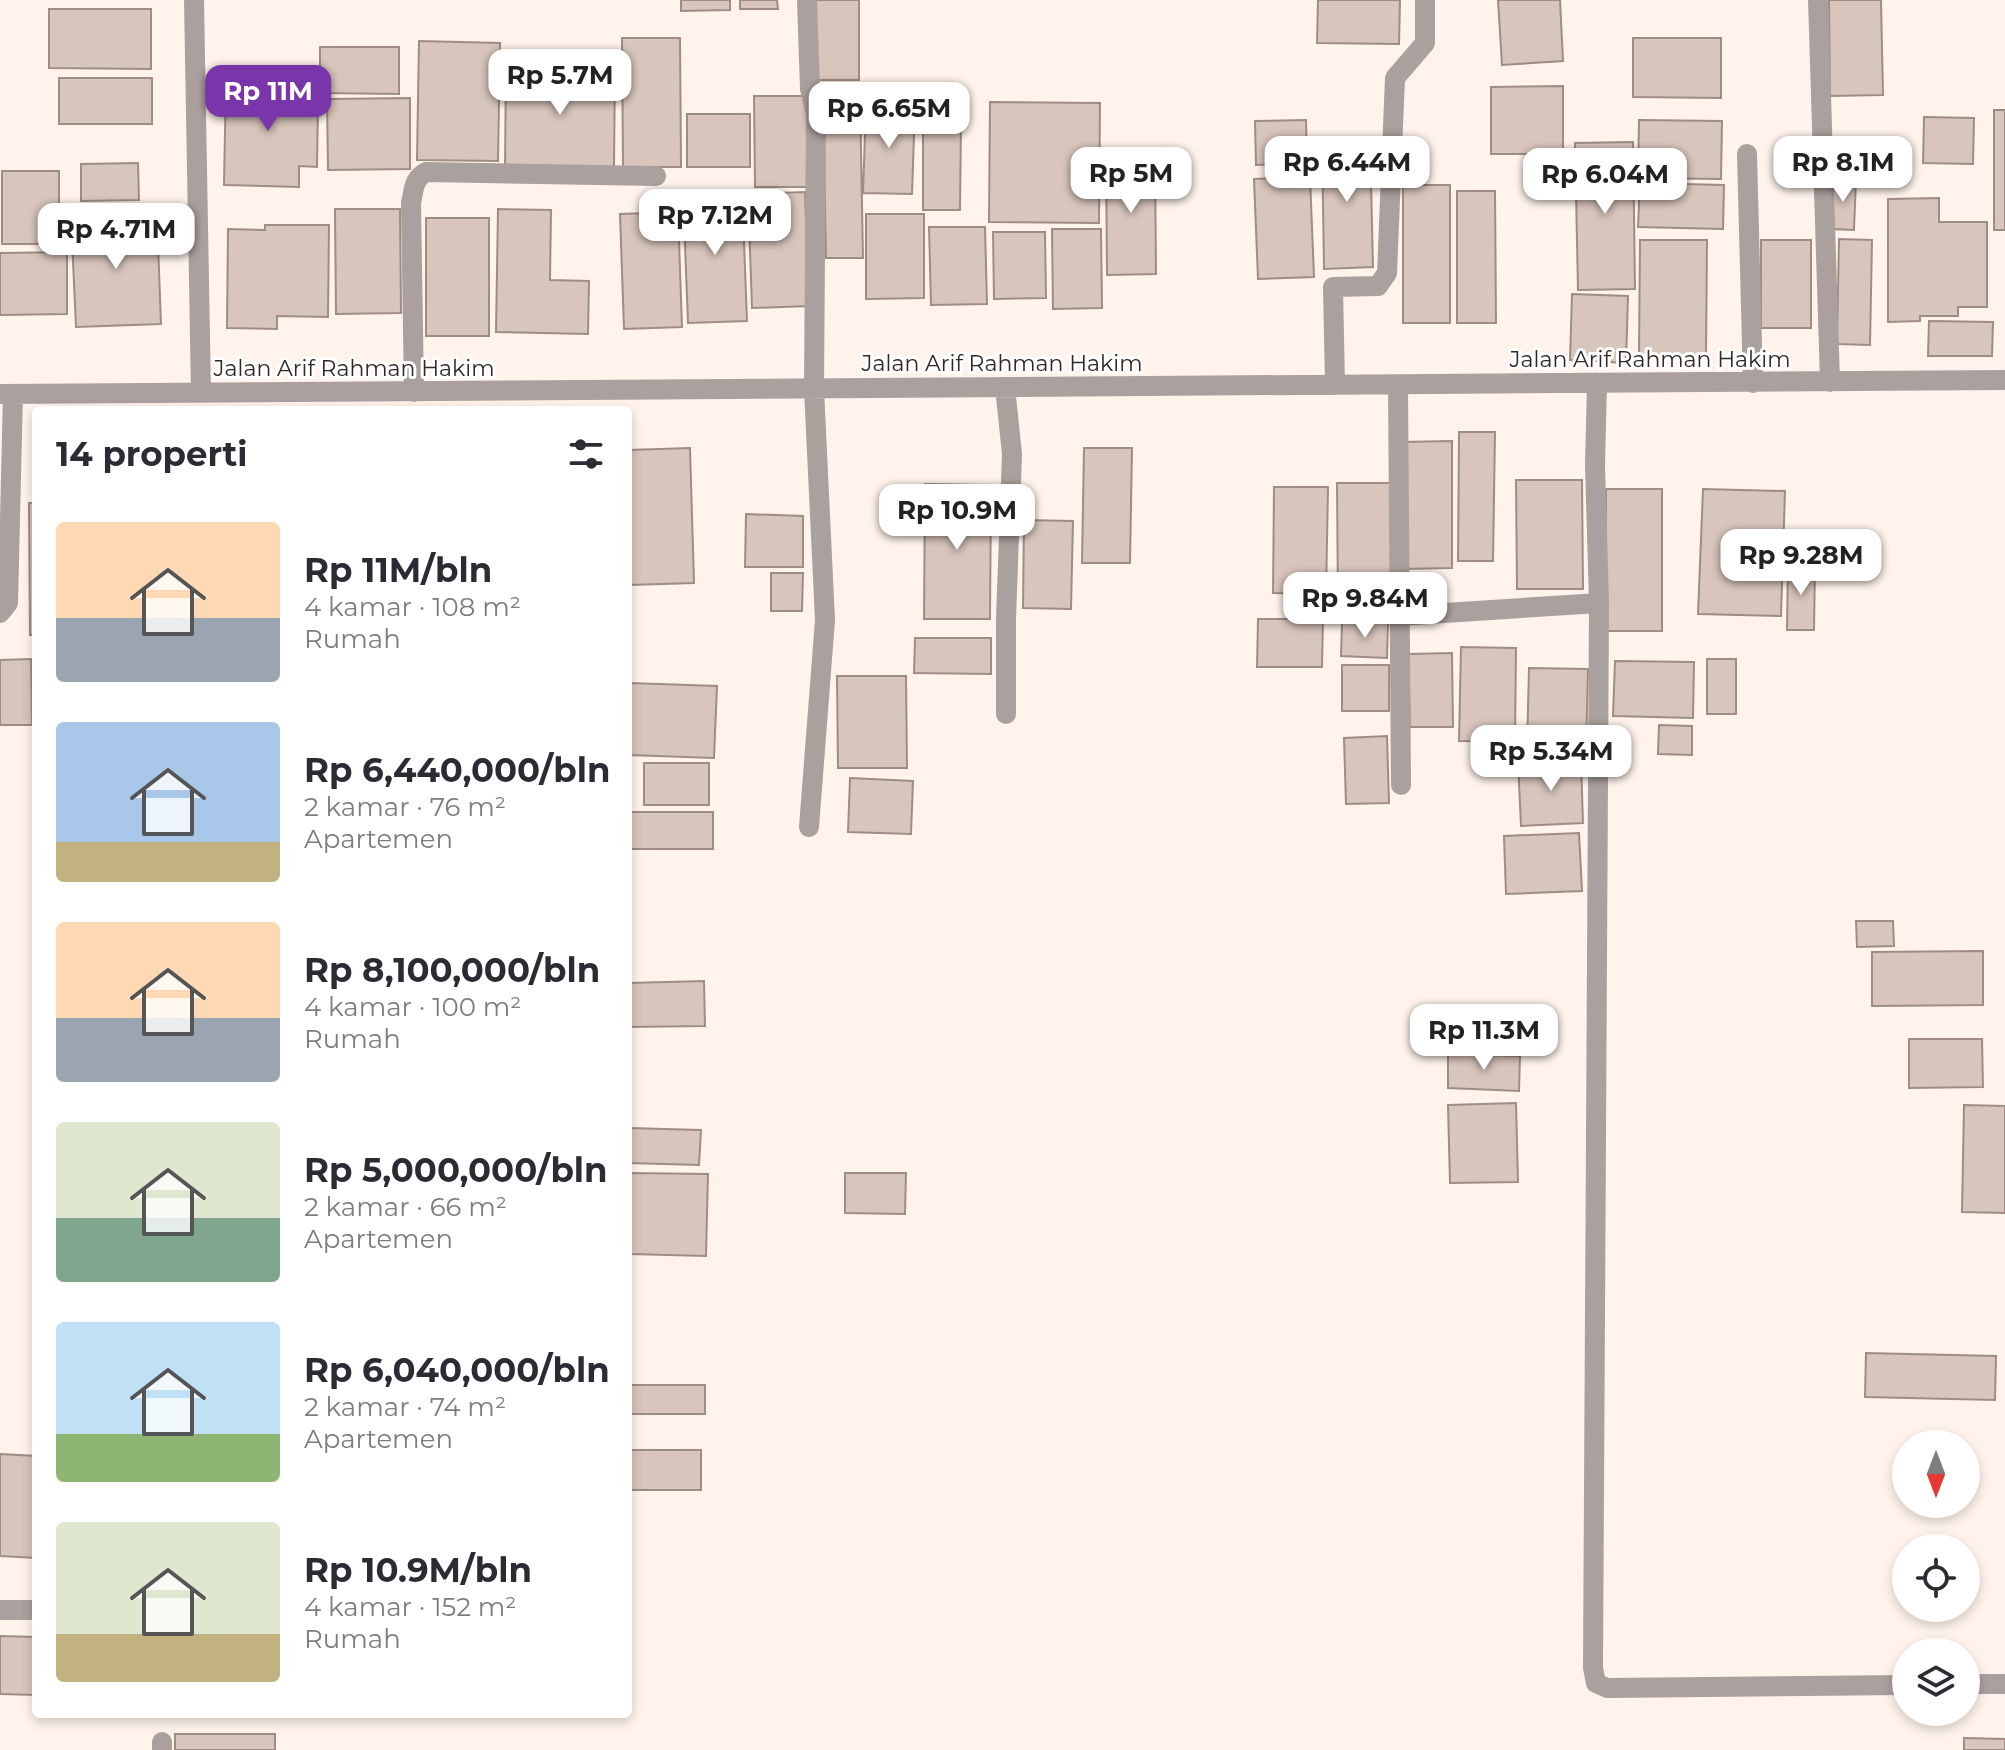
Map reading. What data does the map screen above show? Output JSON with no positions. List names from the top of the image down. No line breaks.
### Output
{"streets":{"street":["Jalan Arif Rahman Hakim"]},"north":"bottom","page":{"price":["Rp 5.7M","Rp 11M","Rp 6.65M","Rp 6.44M","Rp 8.1M","Rp 5M","Rp 6.04M","Rp 7.12M","Rp 4.71M","Rp 10.9M","Rp 9.28M","Rp 9.84M","Rp 5.34M","Rp 11.3M"],"heading":"14 properti","list":[{"name":"Rp 11M/bln","note":"4 kamar · 108 m² · Rumah"},{"name":"Rp 6,440,000/bln","note":"2 kamar · 76 m² · Apartemen"},{"name":"Rp 8,100,000/bln","note":"4 kamar · 100 m² · Rumah"},{"name":"Rp 5,000,000/bln","note":"2 kamar · 66 m² · Apartemen"},{"name":"Rp 6,040,000/bln","note":"2 kamar · 74 m² · Apartemen"},{"name":"Rp 10.9M/bln","note":"4 kamar · 152 m² · Rumah"}]}}
